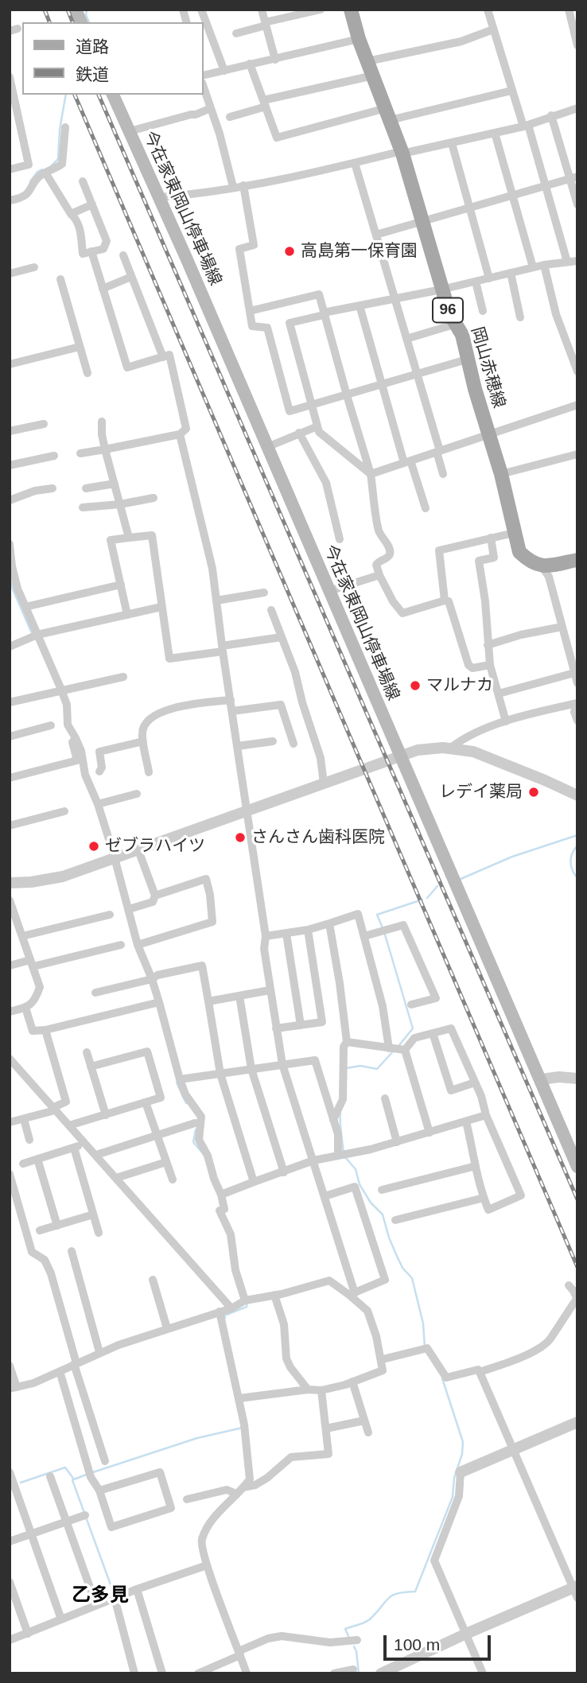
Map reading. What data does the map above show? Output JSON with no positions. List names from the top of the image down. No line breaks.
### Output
{"streets":{"main road":["今在家東岡山停車場線","96","岡山赤穂線"]},"districts":["乙多見"],"places":["高島第一保育園","マルナカ","レデイ薬局","さんさん歯科医院","ゼブラハイツ"],"legend":["道路","鉄道"],"scale_bar":"100 m"}
